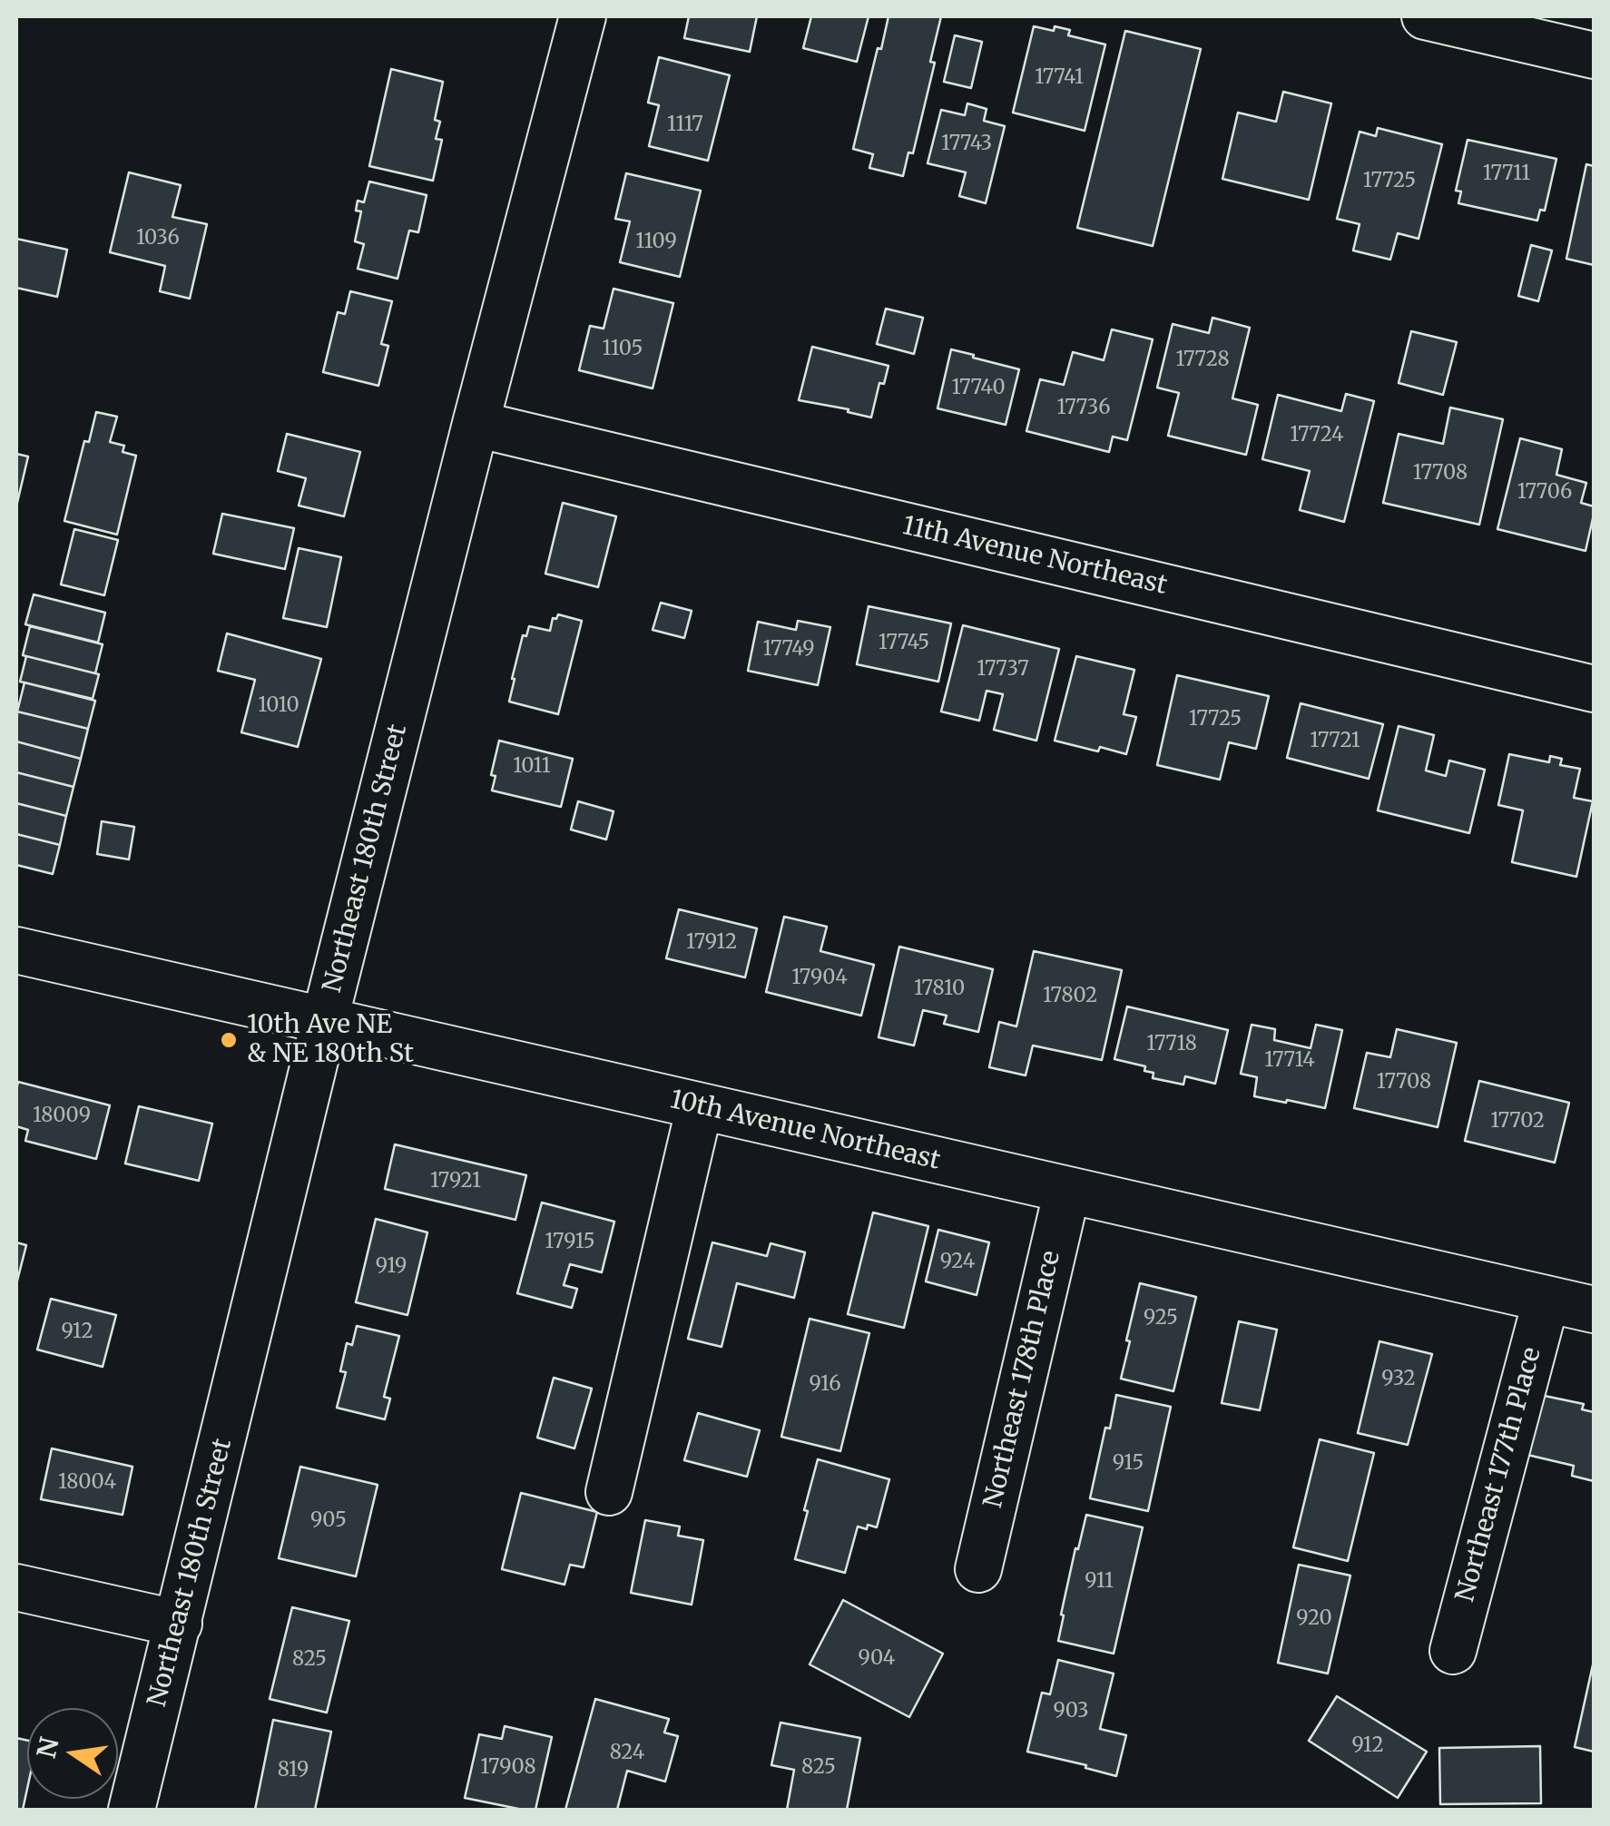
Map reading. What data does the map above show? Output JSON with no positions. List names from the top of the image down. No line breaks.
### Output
{"streets":{"street":["11th Avenue Northeast","Northeast 180th Street","10th Avenue Northeast","Northeast 178th Place","Northeast 177th Place"]},"crossings":[["11th Avenue Northeast","Northeast 180th Street"],["Northeast 180th Street","10th Avenue Northeast"],["10th Avenue Northeast","Northeast 178th Place"],["10th Avenue Northeast","Northeast 177th Place"]],"places":["10th Ave NE & NE 180th St"],"house_numbers":["17741","1117","17743","17711","17725","1036","1109","1105","17728","17740","17736","17724","17708","17706","17745","17749","17737","1010","17725","17721","1011","17912","17904","17810","17802","17718","17714","17708","18009","17702","17921","17915","924","919","925","912","932","916","915","18004","905","911","920","904","825","903","912","824","17908","825","819"],"north":"left"}
